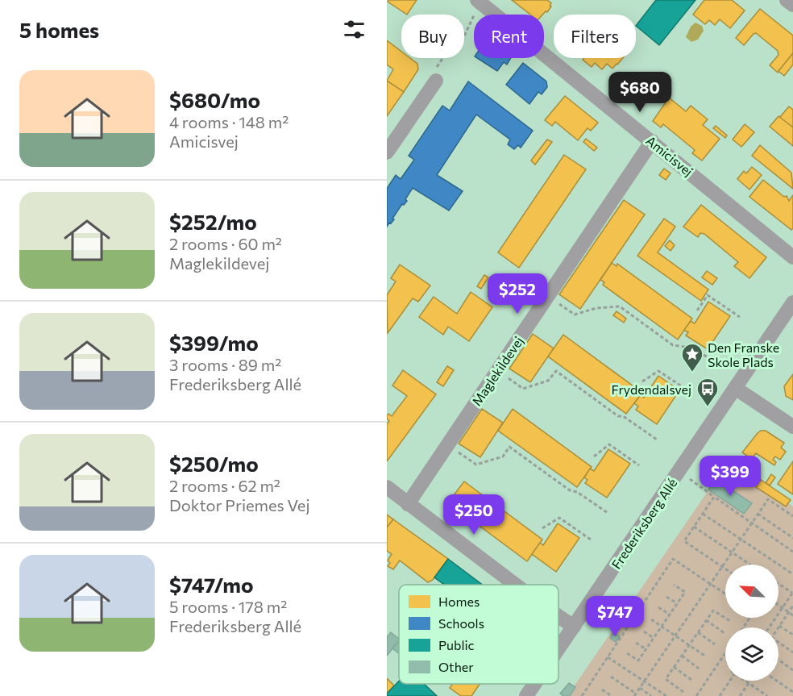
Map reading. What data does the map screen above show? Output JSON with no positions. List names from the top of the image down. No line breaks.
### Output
{"streets":{"street":["Amicisvej","Maglekildevej","Frederiksberg Allé"]},"crossings":[["Amicisvej","Maglekildevej"]],"places":{"place":["Den Franske Skole Plads"],"bus stop":["Frydendalsvej"]},"legend":["Homes","Schools","Public","Other"],"north":"top left","page":{"heading":"5 homes","chip":["Buy","Rent","Filters"],"list":[{"name":"$680/mo","note":"4 rooms · 148 m² · Amicisvej"},{"name":"$252/mo","note":"2 rooms · 60 m² · Maglekildevej"},{"name":"$399/mo","note":"3 rooms · 89 m² · Frederiksberg Allé"},{"name":"$250/mo","note":"2 rooms · 62 m² · Doktor Priemes Vej"},{"name":"$747/mo","note":"5 rooms · 178 m² · Frederiksberg Allé"}],"price":["$680","$252","$399","$250","$747"]}}
